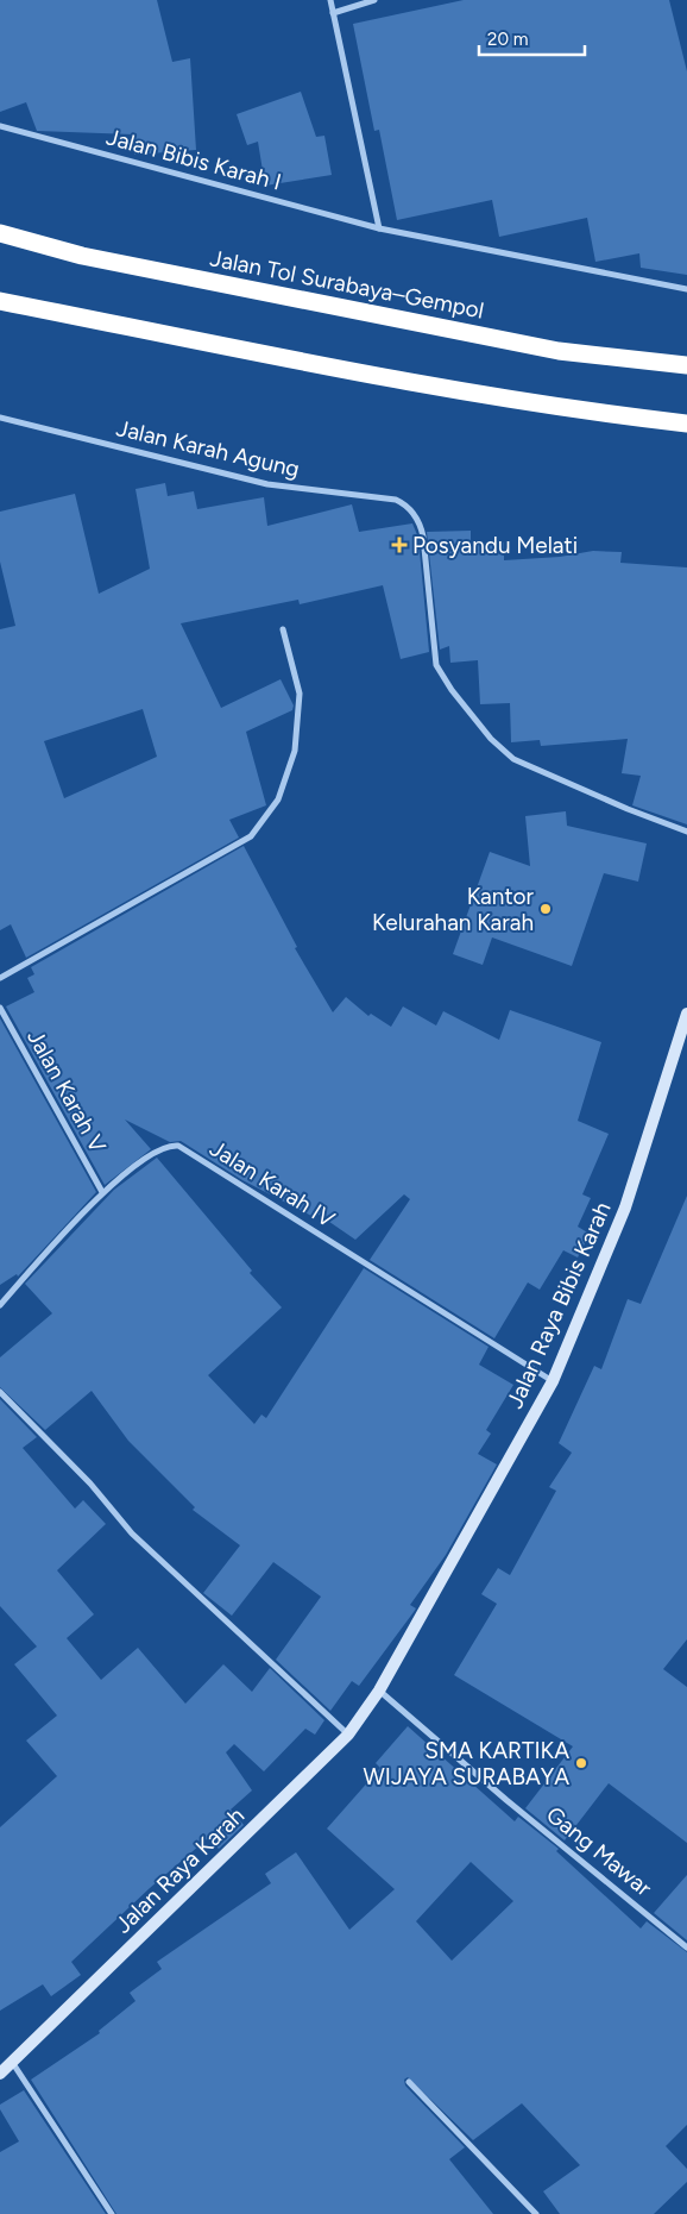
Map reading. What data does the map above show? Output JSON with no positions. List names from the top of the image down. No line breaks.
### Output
{"streets":{"highway":["Jalan Tol Surabaya–Gempol"],"main road":["Jalan Raya Bibis Karah","Jalan Raya Karah"],"street":["Jalan Bibis Karah I","Jalan Karah Agung","Jalan Karah V","Jalan Karah IV","Gang Mawar"]},"crossings":[["Jalan Karah V","Jalan Karah IV"],["Jalan Karah IV","Jalan Raya Bibis Karah"],["Jalan Raya Bibis Karah","Gang Mawar"],["Jalan Raya Bibis Karah","Jalan Raya Karah"],["Gang Mawar","Jalan Raya Karah"]],"places":{"health":["Posyandu Melati"],"other":["Kantor Kelurahan Karah","SMA KARTIKA WIJAYA SURABAYA"]},"scale_bar":"20 m"}
